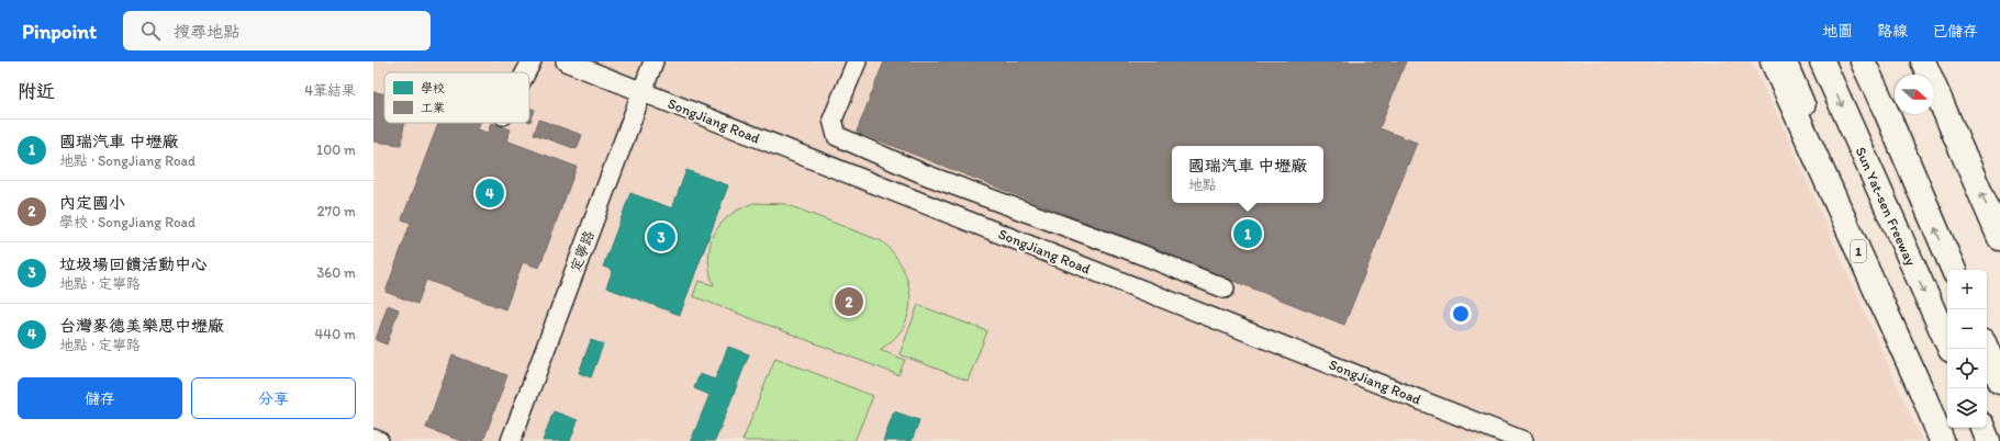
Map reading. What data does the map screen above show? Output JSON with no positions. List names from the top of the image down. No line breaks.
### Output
{"streets":{"highway":["Sun Yat-sen Freeway","1"],"street":["SongJiang Road","定寧路"]},"crossings":[["SongJiang Road","定寧路"]],"legend":["學校","工業"],"north":"right","page":{"header":"Pinpoint","search":"搜尋地點","nav":["地圖","路線","已儲存"],"heading":["附近","4筆結果"],"list":[{"mark":"1","name":"國瑞汽車 中壢廠","note":"地點 · SongJiang Road","value":"100 m"},{"mark":"2","name":"內定國小","note":"學校 · SongJiang Road","value":"270 m"},{"mark":"3","name":"垃圾場回饋活動中心","note":"地點 · 定寧路","value":"360 m"},{"mark":"4","name":"台灣麥德美樂思中壢廠","note":"地點 · 定寧路","value":"440 m"}],"popup":["國瑞汽車 中壢廠","地點"],"pins":["4","1","3","2"],"map_buttons":["+","−"],"buttons":["儲存","分享"]}}
